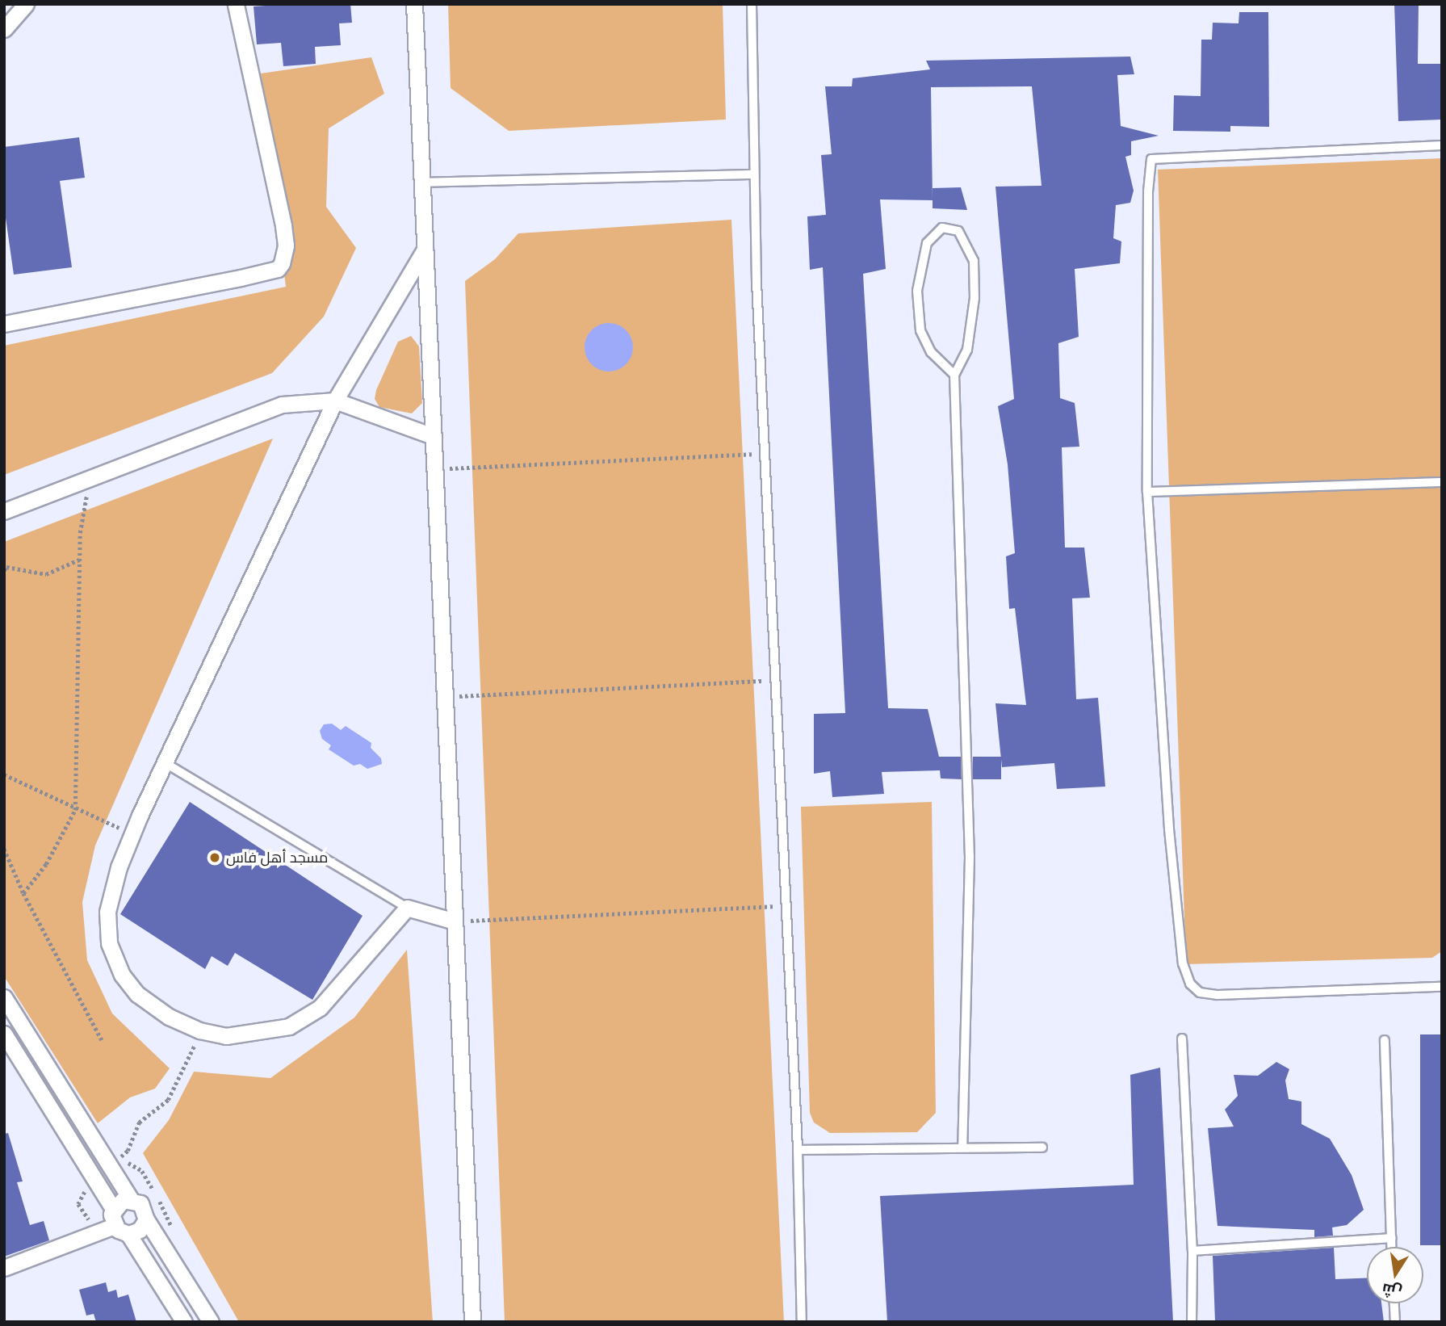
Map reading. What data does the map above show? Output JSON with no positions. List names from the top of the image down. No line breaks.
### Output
{"places":["مسجد أهل فاس"],"north":"bottom"}
